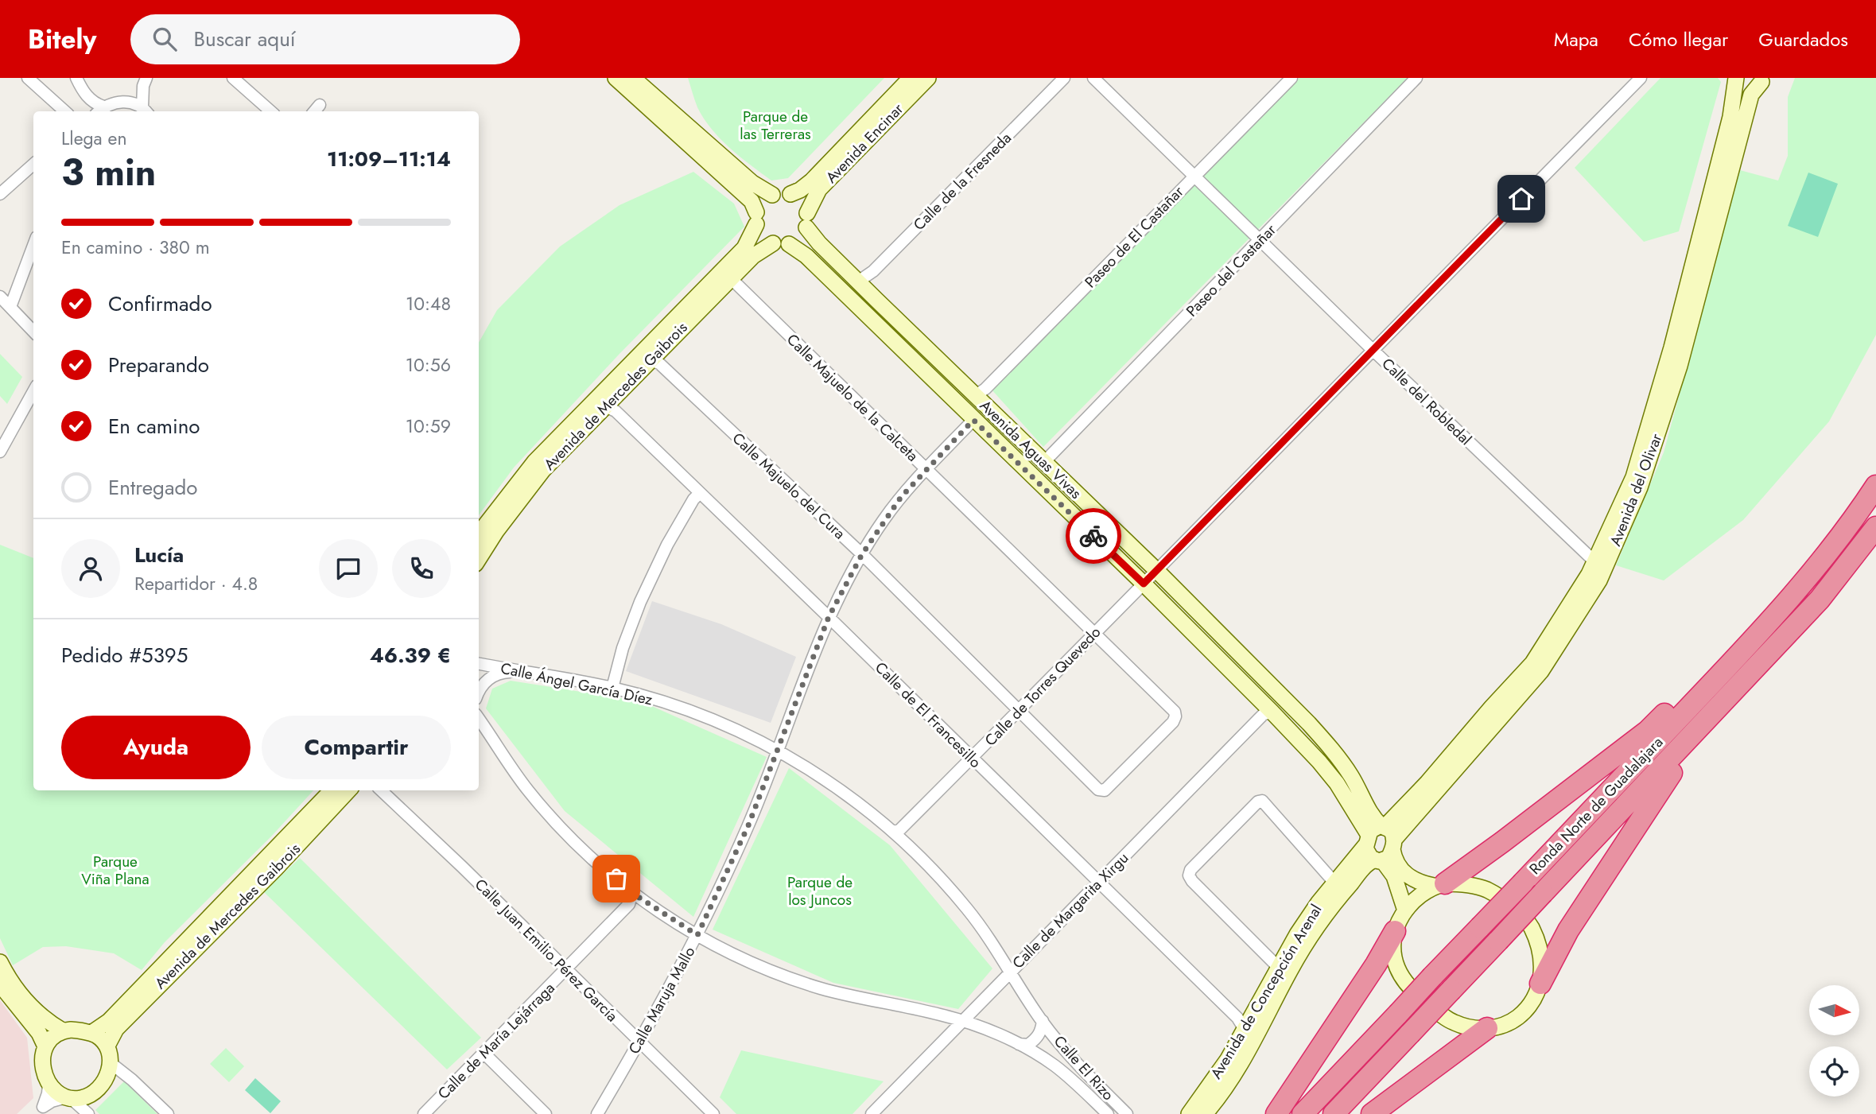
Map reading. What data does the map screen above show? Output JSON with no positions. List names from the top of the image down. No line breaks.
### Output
{"streets":{"highway":["Ronda Norte de Guadalajara"],"street":["Avenida Encinar","Calle de la Fresneda","Paseo de El Castañar","Paseo del Castañar","Avenida de Mercedes Gaibrois","Calle Majuelo de la Calceta","Calle del Robledal","Avenida Aguas Vivas","Calle Majuelo del Cura","Avenida del Olivar","Calle Ángel García Díez","Calle de Torres Quevedo","Calle de El Francesillo","Calle de Margarita Xirgu","Calle Juan Emilio Pérez García","Avenida de Concepción Arenal","Calle Maruja Mallo","Calle de María Lejárraga","Calle El Rizo"]},"crossings":[["Avenida Encinar","Avenida de Mercedes Gaibrois"],["Avenida Encinar","Avenida Aguas Vivas"],["Calle de la Fresneda","Avenida Aguas Vivas"],["Paseo de El Castañar","Calle del Robledal"],["Paseo de El Castañar","Avenida Aguas Vivas"],["Paseo del Castañar","Calle del Robledal"],["Paseo del Castañar","Avenida Aguas Vivas"],["Avenida de Mercedes Gaibrois","Calle Majuelo de la Calceta"],["Avenida de Mercedes Gaibrois","Avenida Aguas Vivas"],["Avenida de Mercedes Gaibrois","Calle Majuelo del Cura"],["Avenida de Mercedes Gaibrois","Calle de El Francesillo"],["Calle Majuelo de la Calceta","Calle Majuelo del Cura"],["Calle Majuelo de la Calceta","Calle de Torres Quevedo"],["Calle Majuelo de la Calceta","Calle Maruja Mallo"],["Calle del Robledal","Avenida del Olivar"],["Calle del Robledal","Calle de Torres Quevedo"],["Avenida Aguas Vivas","Avenida del Olivar"],["Avenida Aguas Vivas","Calle de Torres Quevedo"],["Avenida Aguas Vivas","Calle de Margarita Xirgu"],["Avenida Aguas Vivas","Avenida de Concepción Arenal"],["Avenida Aguas Vivas","Calle Maruja Mallo"],["Calle Majuelo del Cura","Calle de Torres Quevedo"],["Calle Majuelo del Cura","Calle Maruja Mallo"],["Avenida del Olivar","Avenida de Concepción Arenal"],["Calle Ángel García Díez","Calle de Torres Quevedo"],["Calle Ángel García Díez","Calle de Margarita Xirgu"],["Calle Ángel García Díez","Calle Maruja Mallo"],["Calle Ángel García Díez","Calle El Rizo"],["Calle de Torres Quevedo","Calle de El Francesillo"],["Calle de El Francesillo","Calle de Margarita Xirgu"],["Calle de El Francesillo","Avenida de Concepción Arenal"],["Calle de El Francesillo","Calle Maruja Mallo"],["Calle de Margarita Xirgu","Calle El Rizo"],["Calle Juan Emilio Pérez García","Calle Maruja Mallo"],["Calle Juan Emilio Pérez García","Calle de María Lejárraga"],["Calle Maruja Mallo","Calle El Rizo"],["Calle de María Lejárraga","Calle El Rizo"]],"parks":["Parque de las Terreras","Parque Viña Plana","Parque de los Juncos"],"north":"right","page":{"header":"Bitely","search":"Buscar aquí","nav":["Mapa","Cómo llegar","Guardados"],"heading":["3 min","Llega en","11:09–11:14"],"panel":["Lucía","Repartidor · 4.8","Pedido #5395","46.39 €"],"bar":"En camino · 380 m","list":[["Confirmado","10:48"],["Preparando","10:56"],["En camino","10:59"],"Entregado"],"buttons":["Ayuda","Compartir"]}}
